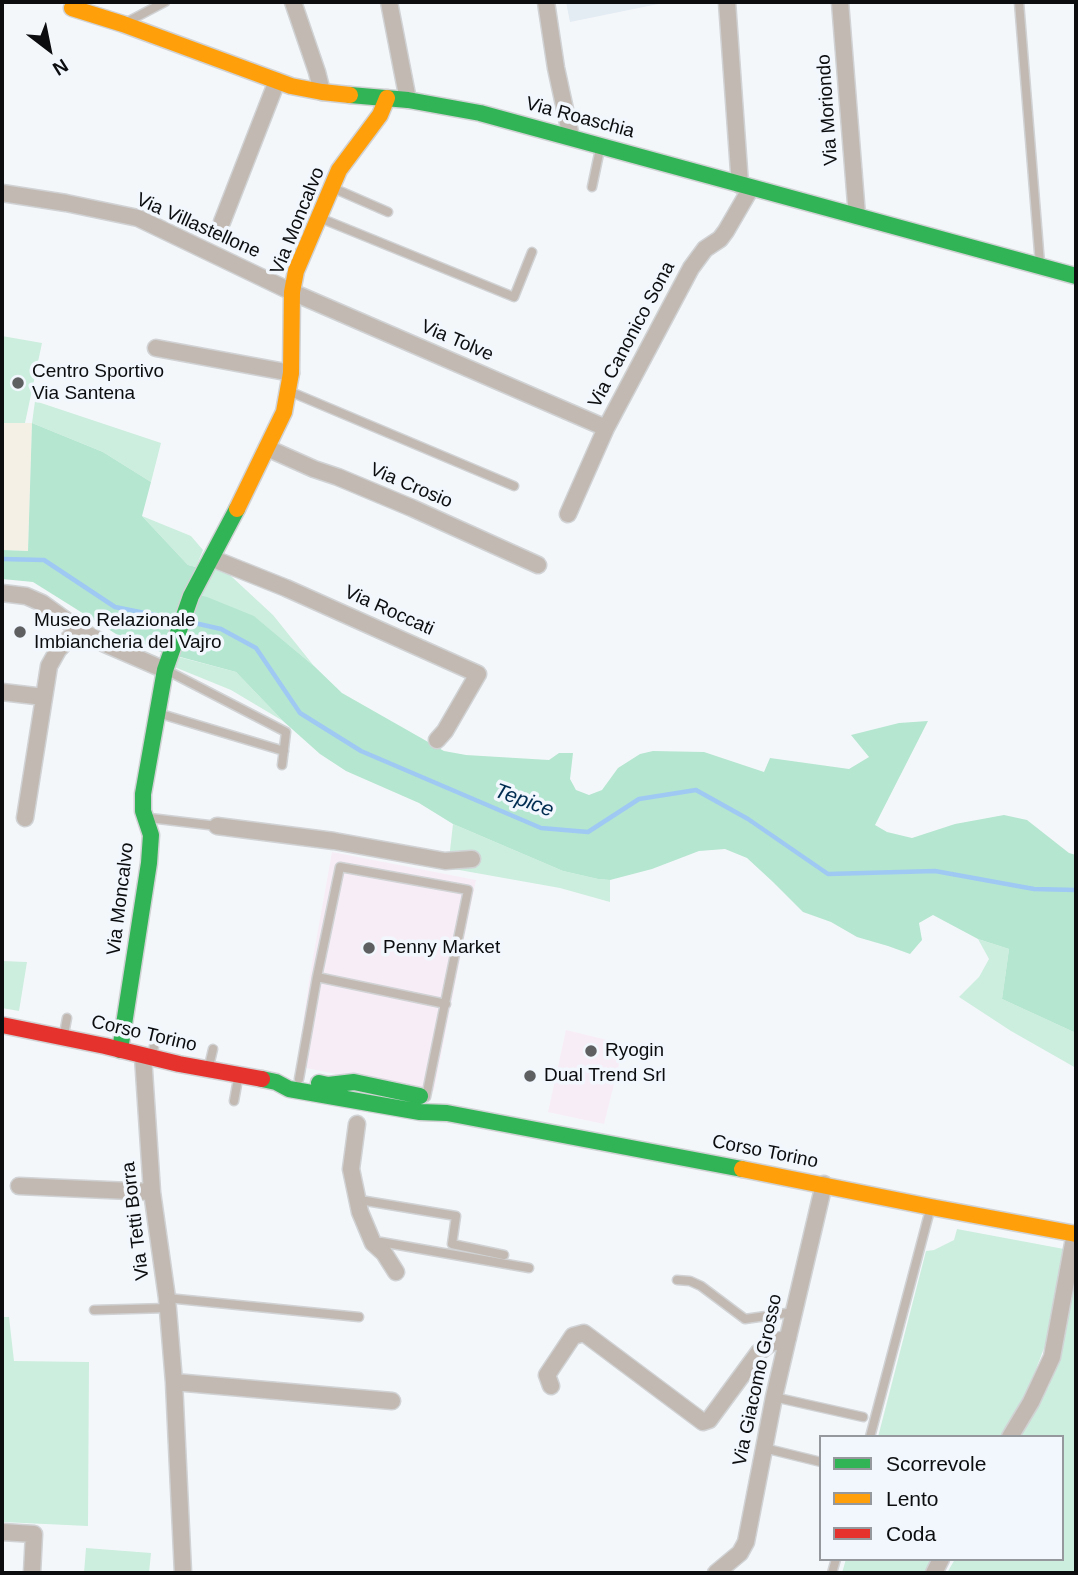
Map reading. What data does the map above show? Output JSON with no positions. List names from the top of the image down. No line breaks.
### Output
{"streets":{"street":["Via Moriondo","Via Roaschia","Via Moncalvo","Via Villastellone","Via Canonico Sona","Via Tolve","Via Crosio","Via Roccati","Corso Torino","Via Tetti Borra","Via Giacomo Grosso"]},"crossings":[["Via Moriondo","Via Roaschia"],["Via Roaschia","Via Moncalvo"],["Via Roaschia","Via Canonico Sona"],["Via Moncalvo","Via Villastellone"],["Via Moncalvo","Via Tolve"],["Via Moncalvo","Via Crosio"],["Via Moncalvo","Via Roccati"],["Via Moncalvo","Corso Torino"],["Via Villastellone","Via Tolve"],["Via Canonico Sona","Via Tolve"],["Corso Torino","Via Tetti Borra"],["Corso Torino","Via Giacomo Grosso"]],"water":["Tepice"],"places":["Centro Sportivo Via Santena","Museo Relazionale Imbiancheria del Vajro","Penny Market","Ryogin","Dual Trend Srl"],"legend":["Scorrevole","Lento","Coda"],"north":"bottom right"}
